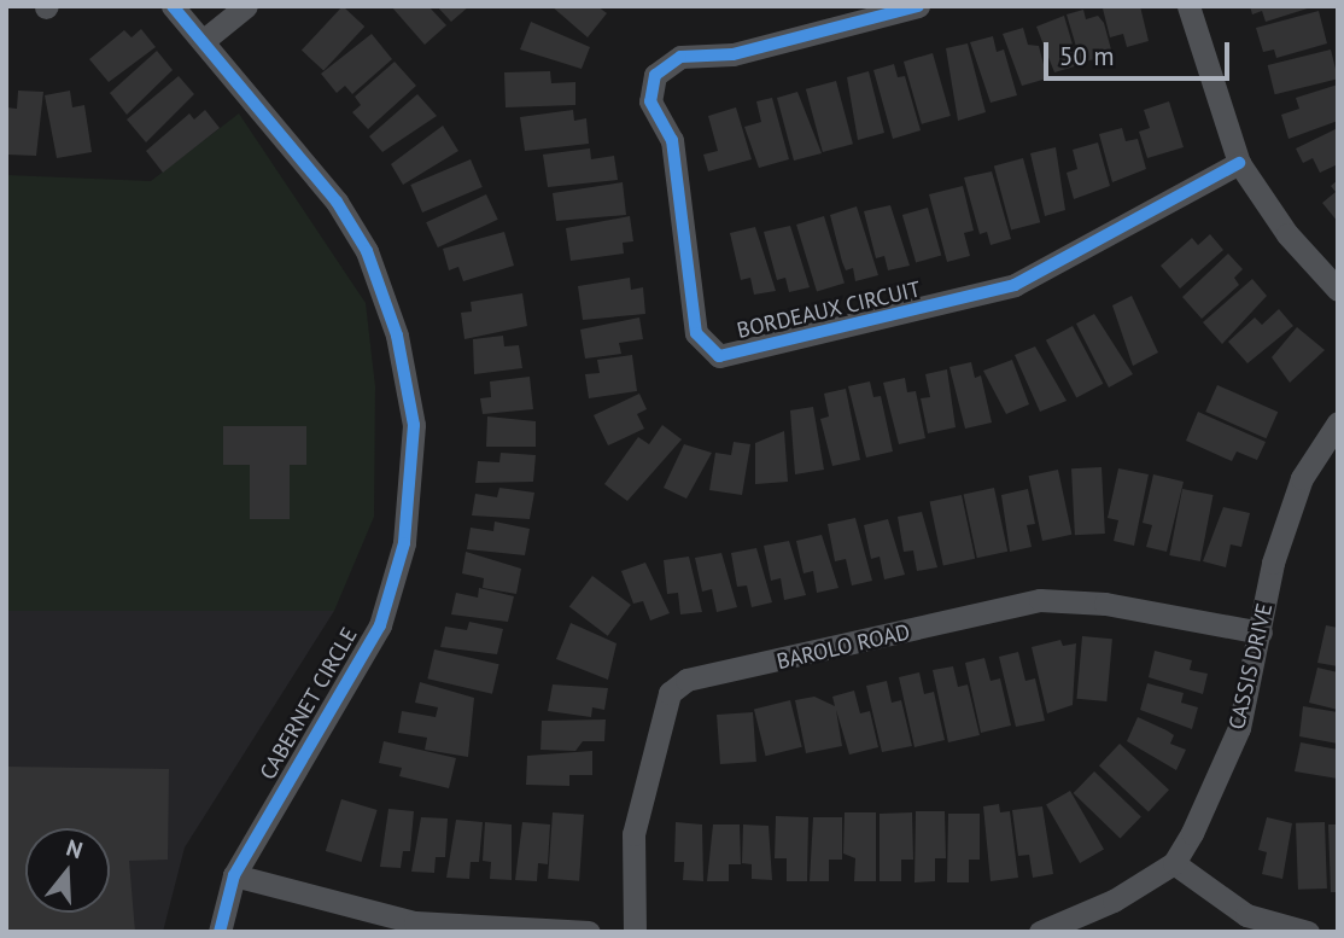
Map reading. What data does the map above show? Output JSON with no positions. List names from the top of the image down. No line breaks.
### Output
{"streets":{"street":["BORDEAUX CIRCUIT","BAROLO ROAD","CASSIS DRIVE","CABERNET CIRCLE"]},"crossings":[["BAROLO ROAD","CASSIS DRIVE"]],"scale_bar":"50 m","north":"top"}
